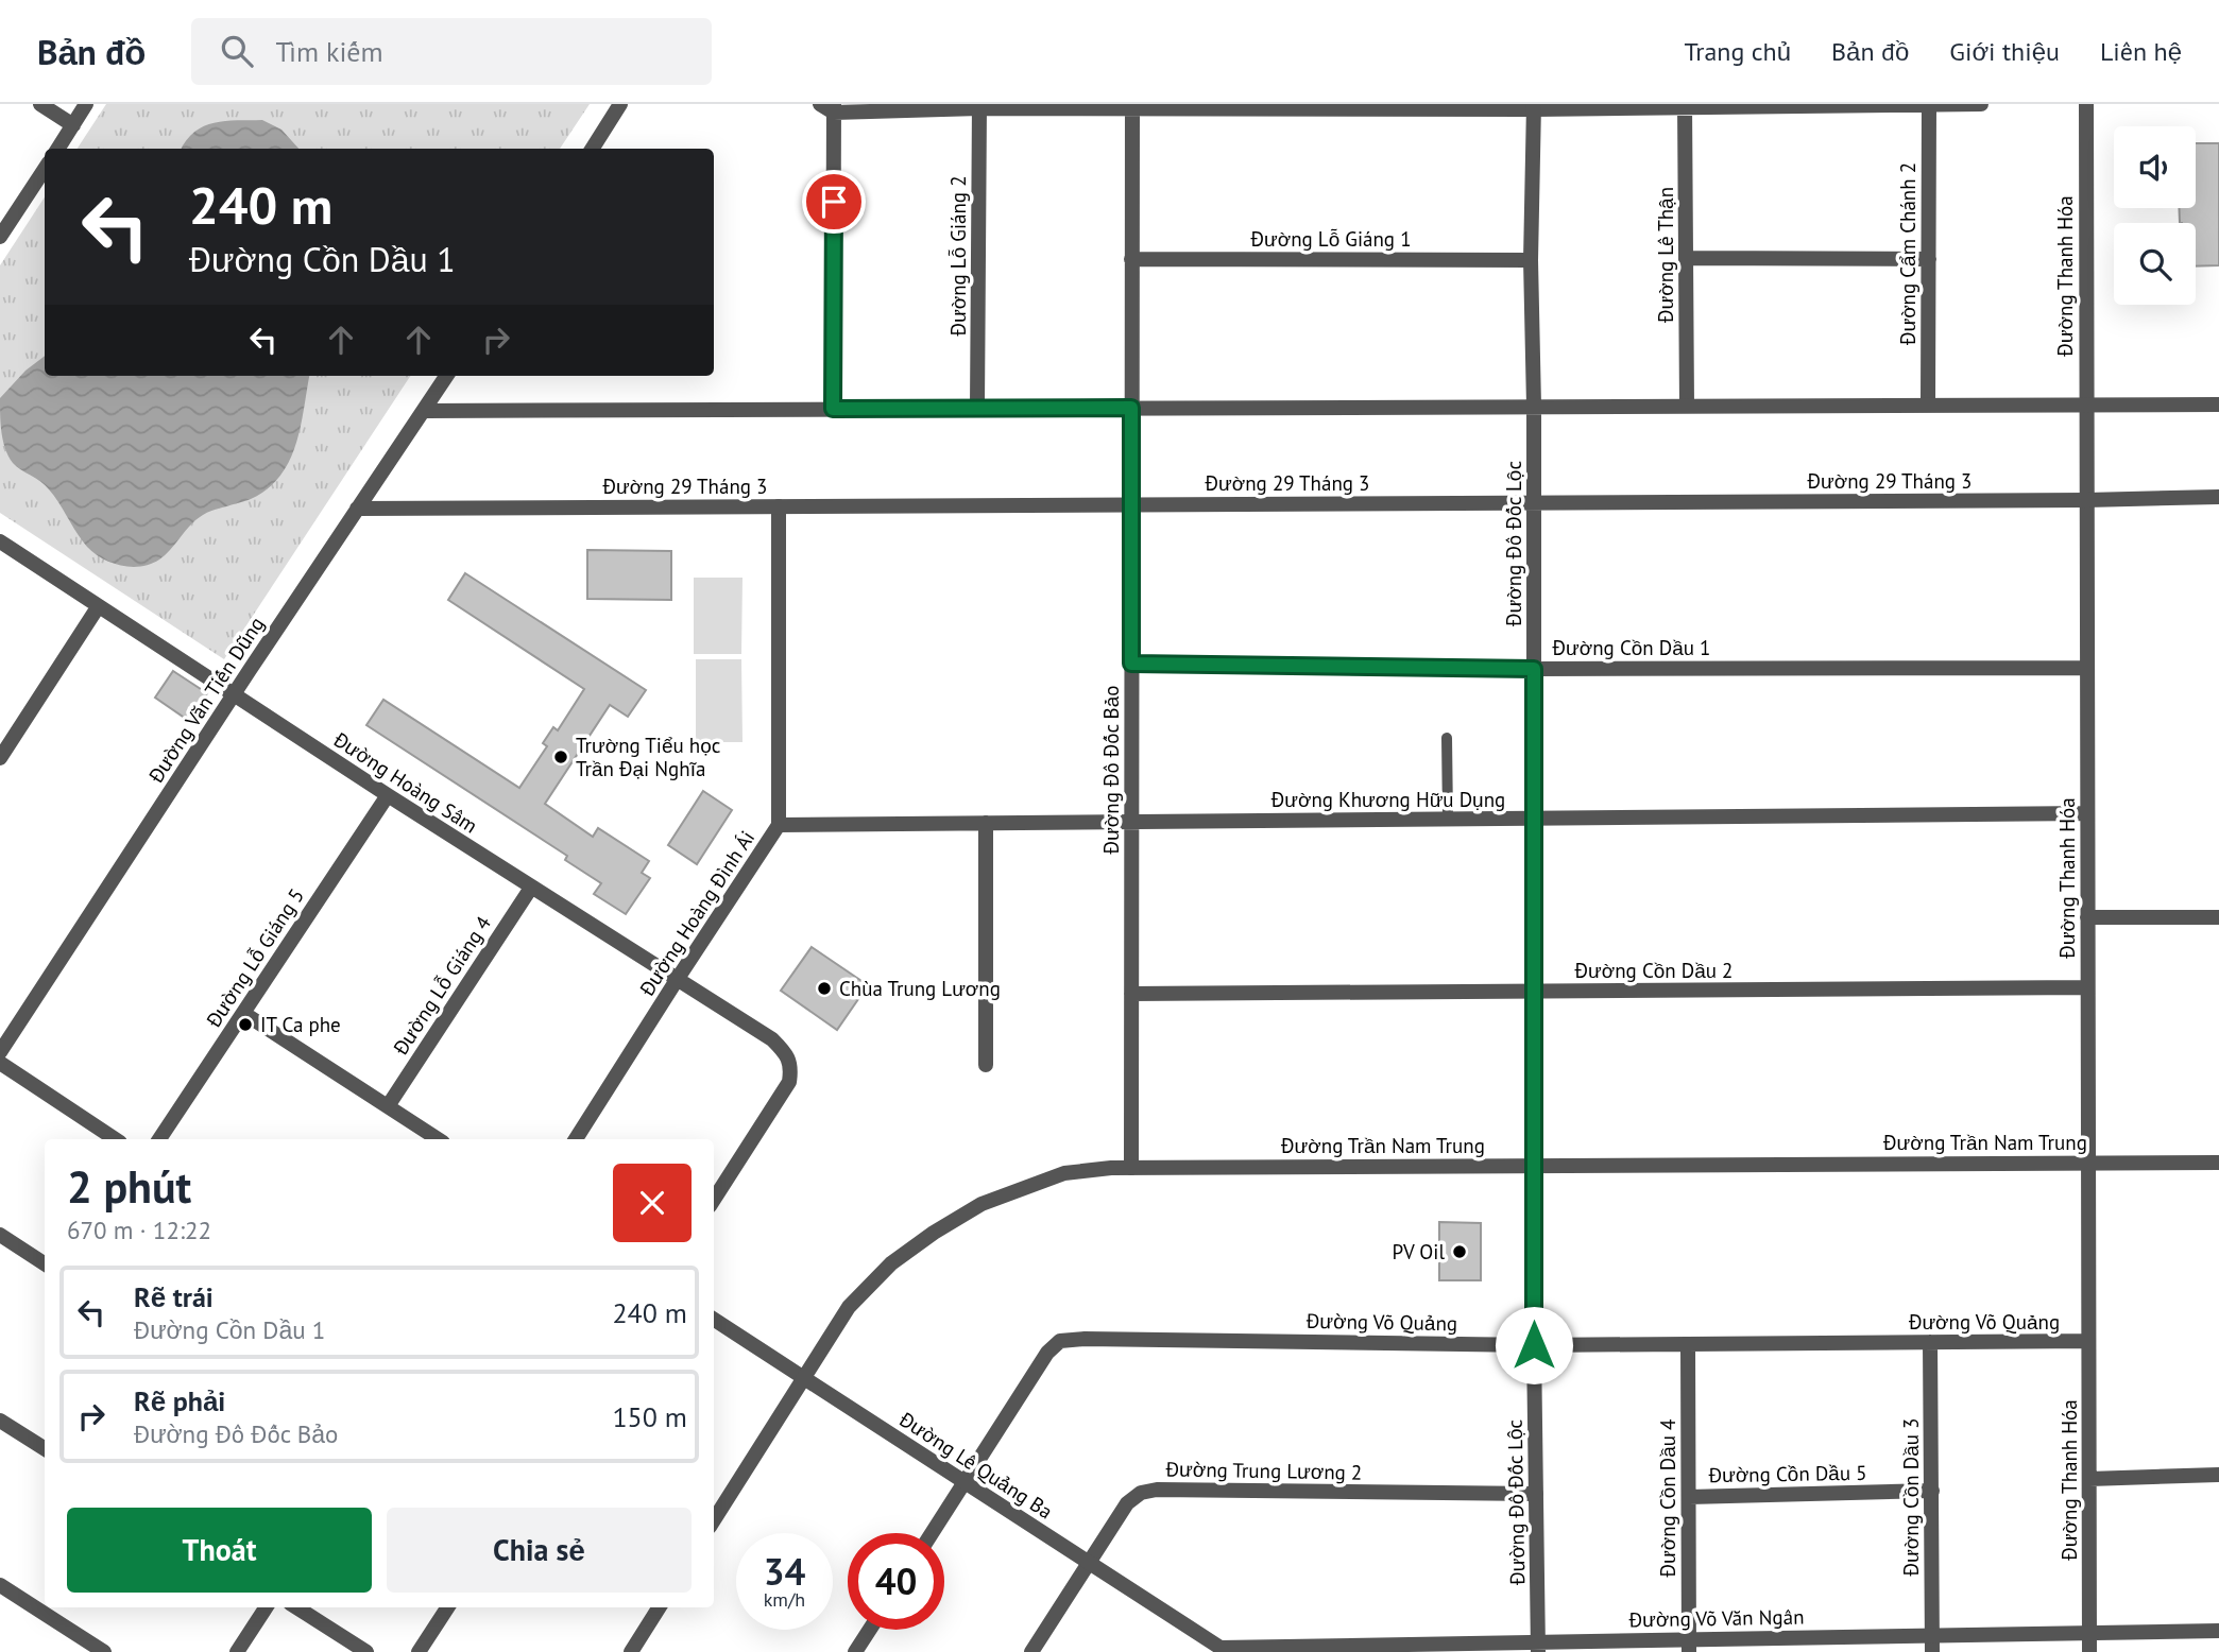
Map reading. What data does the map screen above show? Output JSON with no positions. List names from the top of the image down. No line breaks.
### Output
{"streets":{"street":["Đường Lỗ Giáng 1","Đường Cẩm Chánh 2","Đường Lê Thận","Đường Lỗ Giáng 2","Đường Thanh Hóa","Đường 29 Tháng 3","Đường Đô Đốc Lộc","Đường Cồn Dầu 1","Đường Văn Tiến Dũng","Đường Đô Đốc Bảo","Đường Hoàng Sâm","Đường Khương Hữu Dụng","Đường Hoàng Đình Ái","Đường Lỗ Giáng 5","Đường Cồn Dầu 2","Đường Lỗ Giáng 4","Đường Trần Nam Trung","Đường Võ Quảng","Đường Lê Quảng Ba","Đường Trung Lương 2","Đường Cồn Dầu 5","Đường Cồn Dầu 3","Đường Cồn Dầu 4","Đường Võ Văn Ngân"]},"crossings":[["Đường Lỗ Giáng 1","Đường Đô Đốc Lộc"],["Đường Lỗ Giáng 1","Đường Đô Đốc Bảo"],["Đường Thanh Hóa","Đường 29 Tháng 3"],["Đường Thanh Hóa","Đường Cồn Dầu 1"],["Đường Thanh Hóa","Đường Khương Hữu Dụng"],["Đường Thanh Hóa","Đường Cồn Dầu 2"],["Đường Thanh Hóa","Đường Trần Nam Trung"],["Đường Thanh Hóa","Đường Võ Quảng"],["Đường Thanh Hóa","Đường Võ Văn Ngân"],["Đường 29 Tháng 3","Đường Đô Đốc Lộc"],["Đường 29 Tháng 3","Đường Văn Tiến Dũng"],["Đường 29 Tháng 3","Đường Đô Đốc Bảo"],["Đường 29 Tháng 3","Đường Hoàng Đình Ái"],["Đường Đô Đốc Lộc","Đường Cồn Dầu 1"],["Đường Đô Đốc Lộc","Đường Khương Hữu Dụng"],["Đường Đô Đốc Lộc","Đường Cồn Dầu 2"],["Đường Đô Đốc Lộc","Đường Trần Nam Trung"],["Đường Đô Đốc Lộc","Đường Võ Quảng"],["Đường Đô Đốc Lộc","Đường Trung Lương 2"],["Đường Đô Đốc Lộc","Đường Võ Văn Ngân"],["Đường Cồn Dầu 1","Đường Đô Đốc Bảo"],["Đường Văn Tiến Dũng","Đường Hoàng Sâm"],["Đường Đô Đốc Bảo","Đường Khương Hữu Dụng"],["Đường Đô Đốc Bảo","Đường Cồn Dầu 2"],["Đường Đô Đốc Bảo","Đường Trần Nam Trung"],["Đường Hoàng Sâm","Đường Hoàng Đình Ái"],["Đường Hoàng Sâm","Đường Lỗ Giáng 5"],["Đường Hoàng Sâm","Đường Lỗ Giáng 4"],["Đường Khương Hữu Dụng","Đường Hoàng Đình Ái"],["Đường Trần Nam Trung","Đường Lê Quảng Ba"],["Đường Võ Quảng","Đường Lê Quảng Ba"],["Đường Võ Quảng","Đường Cồn Dầu 3"],["Đường Võ Quảng","Đường Cồn Dầu 4"],["Đường Lê Quảng Ba","Đường Trung Lương 2"],["Đường Lê Quảng Ba","Đường Võ Văn Ngân"],["Đường Cồn Dầu 5","Đường Cồn Dầu 3"],["Đường Cồn Dầu 5","Đường Cồn Dầu 4"],["Đường Cồn Dầu 3","Đường Võ Văn Ngân"],["Đường Cồn Dầu 4","Đường Võ Văn Ngân"]],"places":["Trường Tiểu học Trần Đại Nghĩa","Chùa Trung Lương","IT Ca phe","PV Oil"],"page":{"header":"Bản đồ","search":"Tìm kiếm","nav":["Trang chủ","Bản đồ","Giới thiệu","Liên hệ"],"turn":["240 m","Đường Cồn Dầu 1"],"heading":["2 phút","670 m · 12:22"],"list":[{"name":"Rẽ trái","note":"Đường Cồn Dầu 1","value":"240 m"},{"name":"Rẽ phải","note":"Đường Đô Đốc Bảo","value":"150 m"}],"buttons":["Thoát","Chia sẻ"],"speed":"34 km/h","limit":"40"}}
